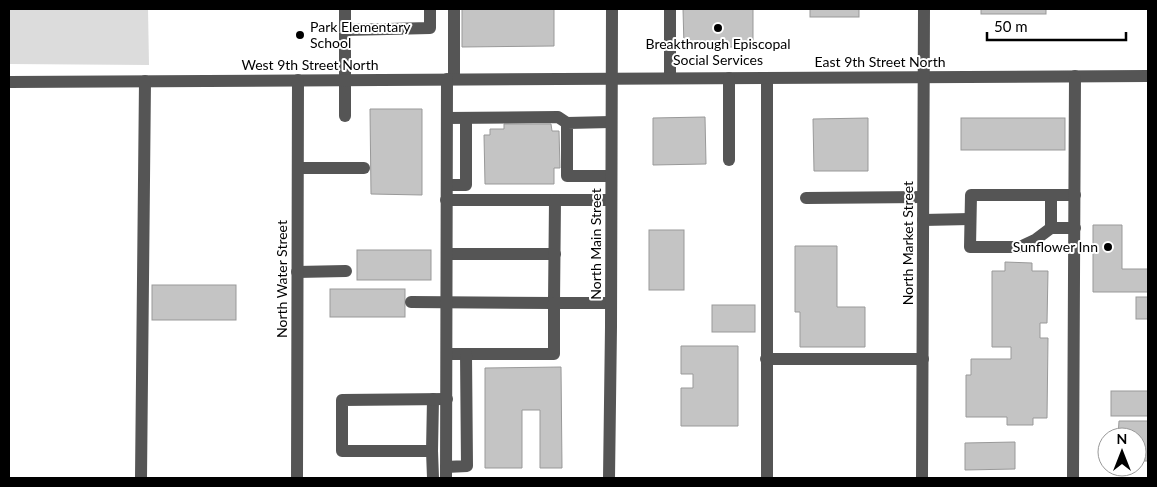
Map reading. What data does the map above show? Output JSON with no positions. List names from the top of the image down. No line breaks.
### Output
{"streets":{"street":["East 9th Street North","West 9th Street North","North Market Street","North Main Street","North Water Street"]},"crossings":[["East 9th Street North","West 9th Street North"],["East 9th Street North","North Market Street"],["East 9th Street North","North Main Street"],["West 9th Street North","North Main Street"],["West 9th Street North","North Water Street"]],"places":["Breakthrough Episcopal Social Services","Park Elementary School","Sunflower Inn"],"scale_bar":"50 m","north":"top"}
